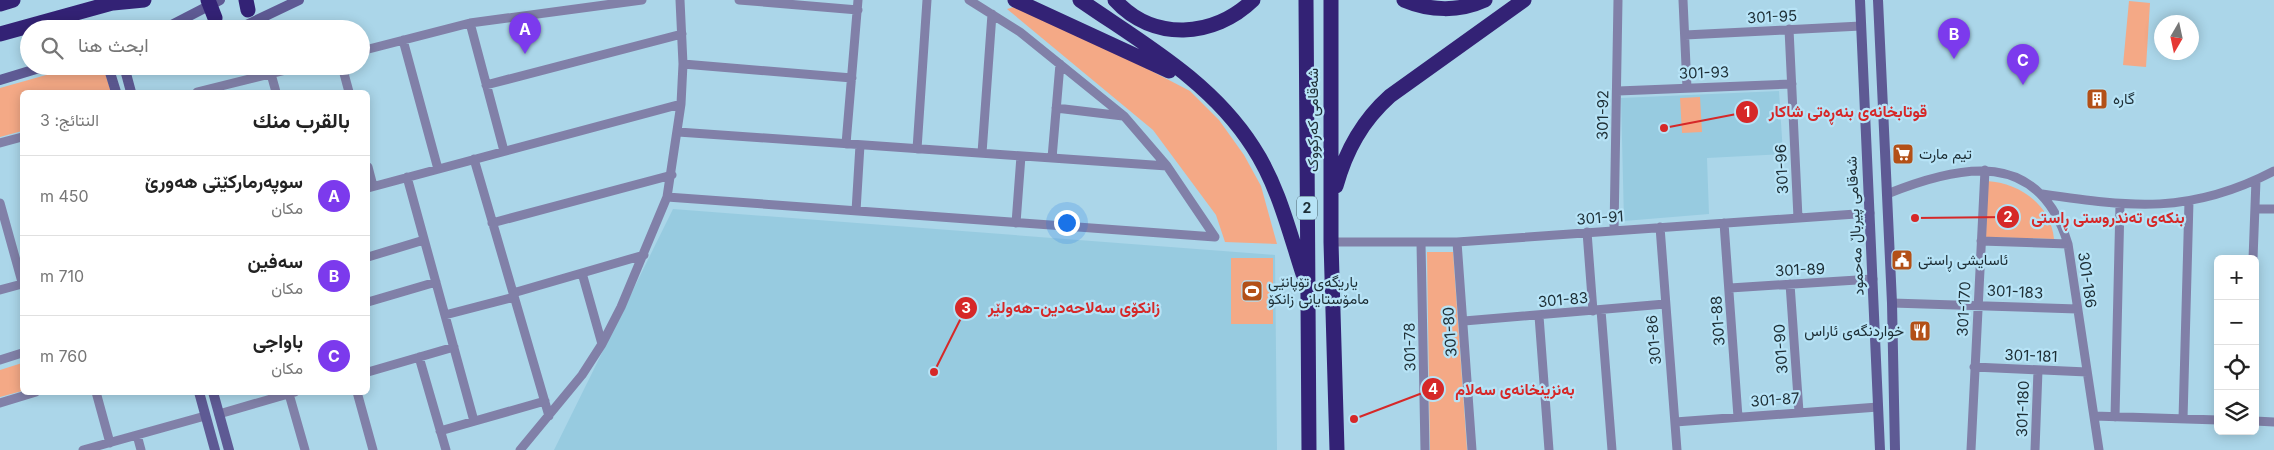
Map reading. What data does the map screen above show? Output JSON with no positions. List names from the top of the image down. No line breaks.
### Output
{"streets":{"highway":["شەقامی کەرکووک","2"],"main road":["شەقامی پیرباڵ مەحمود"],"street":["301-95","301-93","301-92","301-96","301-91","301-89","301-186","301-183","301-83","301-170","301-88","301-80","301-86","301-78","301-90","301-181","301-87","301-180"]},"crossings":[["301-95","301-96"],["301-95","شەقامی پیرباڵ مەحمود"],["301-93","301-92"],["301-93","301-96"],["301-92","301-91"],["شەقامی کەرکووک","301-91"],["301-96","301-91"],["301-91","شەقامی پیرباڵ مەحمود"],["301-91","301-88"],["301-91","301-80"],["301-91","301-86"],["301-91","301-78"],["شەقامی پیرباڵ مەحمود","301-89"],["شەقامی پیرباڵ مەحمود","301-87"],["301-89","301-88"],["301-89","301-90"],["301-186","301-183"],["301-186","301-170"],["301-186","301-181"],["301-183","301-170"],["301-83","301-80"],["301-83","301-86"],["301-170","301-181"],["301-88","301-87"],["301-86","301-87"],["301-90","301-87"],["301-181","301-180"]],"places":{"building":["گارە"],"other":["قوتابخانەی بنەڕەتی شاکار","بنکەی تەندروستی ڕاستی","زانکۆی سەلاحەدین-هەولێر","بەنزینخانەی سەلام"],"supermarket":["تيم مارت"],"public building":["ئاسایشی ڕاستی"],"sports":["یاریگەی تۆپانێی مامۆستایانی زانکۆ"],"restaurant":["خواردنگەی ئاراس"]},"north":"bottom","page":{"pins":["A","B","C"],"search":"ابحث هنا","heading":["بالقرب منك","النتائج: 3"],"list":[{"mark":"A","name":"سوپەرمارکێتی هەورێ","note":"مكان","value":"450 m"},{"mark":"B","name":"سەفین","note":"مكان","value":"710 m"},{"mark":"C","name":"باواجی","note":"مكان","value":"760 m"}],"map_buttons":["+","−"]}}
